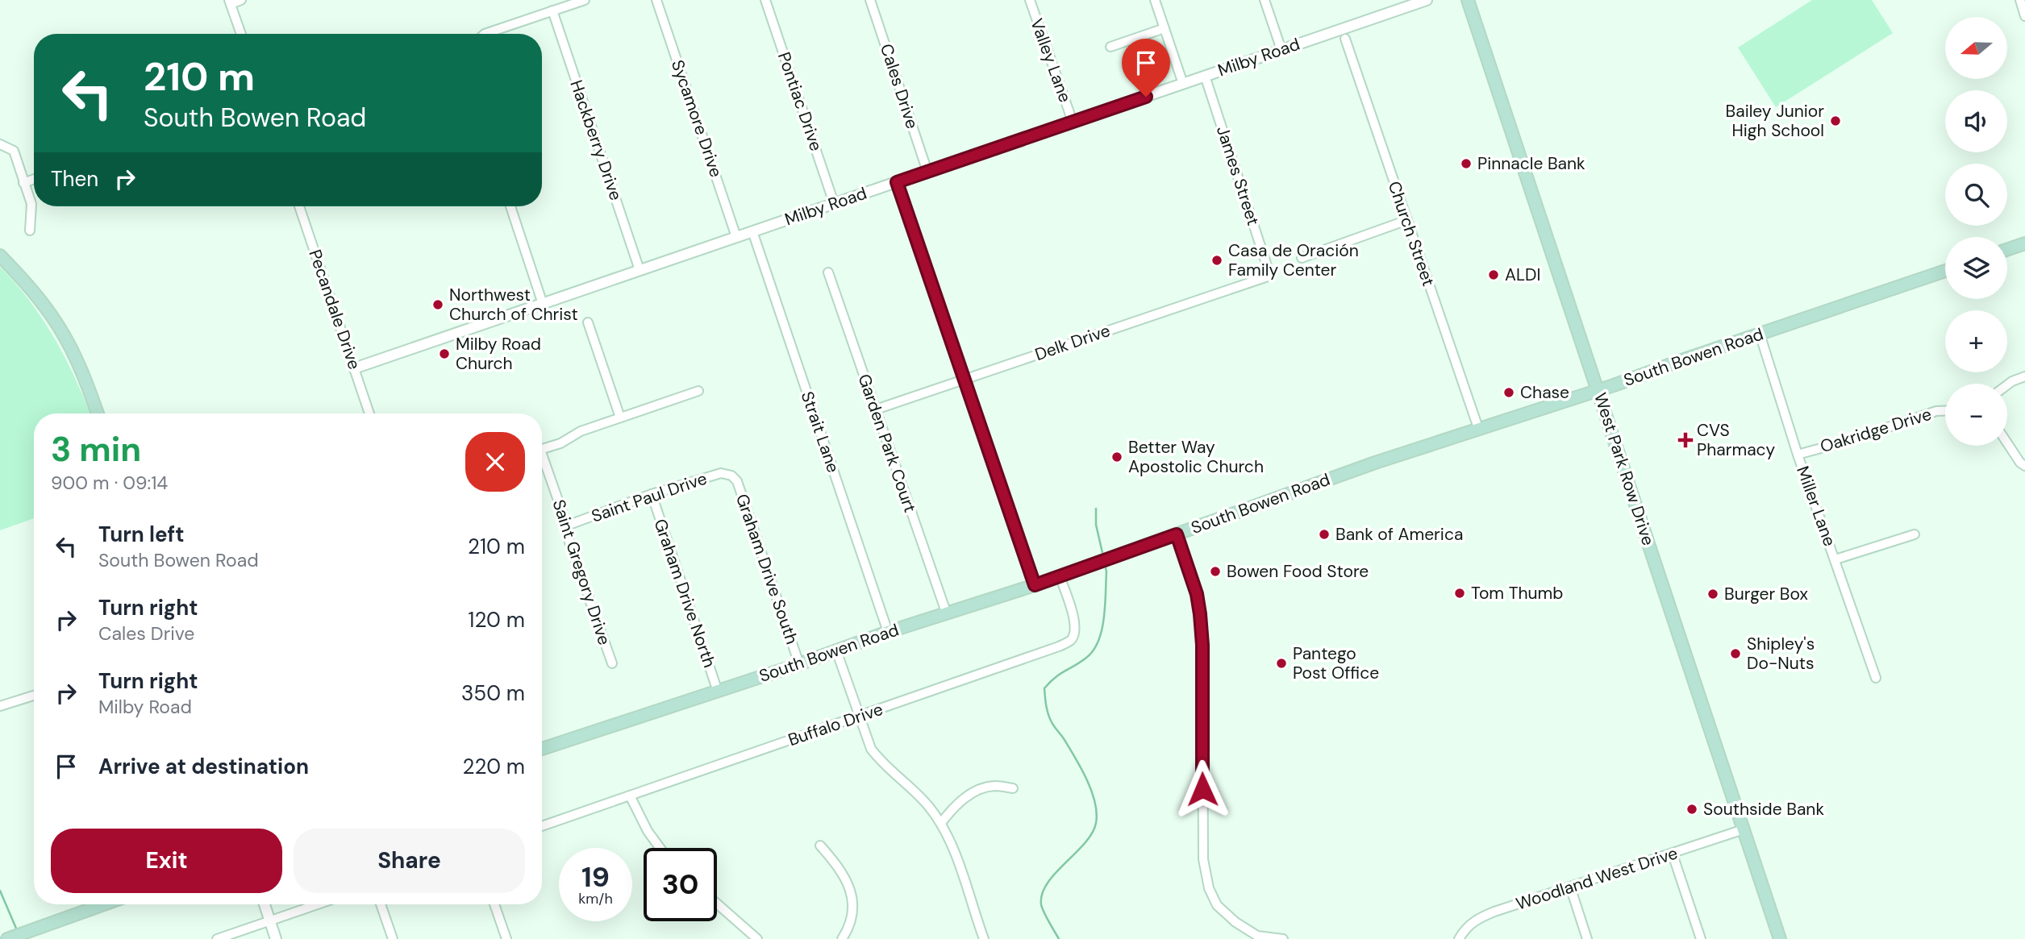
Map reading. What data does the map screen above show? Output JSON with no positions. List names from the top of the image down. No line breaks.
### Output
{"streets":{"main road":["South Bowen Road","West Park Row Drive"],"street":["Milby Road","Valley Lane","Cales Drive","Pontiac Drive","Sycamore Drive","Hackberry Drive","James Street","Church Street","Pecandale Drive","Delk Drive","Oakridge Drive","Strait Lane","Garden Park Court","Saint Paul Drive","Miller Lane","Graham Drive South","Saint Gregory Drive","Graham Drive North","Buffalo Drive","Woodland West Drive"]},"crossings":[["Milby Road","Valley Lane"],["Milby Road","Cales Drive"],["Milby Road","Pontiac Drive"],["Milby Road","Sycamore Drive"],["Milby Road","Hackberry Drive"],["Milby Road","James Street"],["Milby Road","Pecandale Drive"],["Milby Road","Strait Lane"],["James Street","Delk Drive"],["Church Street","South Bowen Road"],["Delk Drive","Garden Park Court"],["South Bowen Road","Strait Lane"],["South Bowen Road","Garden Park Court"],["South Bowen Road","West Park Row Drive"],["South Bowen Road","Miller Lane"],["South Bowen Road","Graham Drive South"],["South Bowen Road","Graham Drive North"],["South Bowen Road","Buffalo Drive"],["Oakridge Drive","Miller Lane"],["West Park Row Drive","Woodland West Drive"],["Saint Paul Drive","Graham Drive South"],["Saint Paul Drive","Saint Gregory Drive"],["Saint Paul Drive","Graham Drive North"]],"places":{"other":["Bailey Junior High School","Pinnacle Bank","Casa de Oración Family Center","ALDI","Northwest Church of Christ","Milby Road Church","Chase","Better Way Apostolic Church","Bank of America","Bowen Food Store","Tom Thumb","Burger Box","Shipley's Do-Nuts","Pantego Post Office","Southside Bank"],"health":["CVS Pharmacy"]},"north":"left","page":{"map_buttons":["+","−"],"turn":["210 m","South Bowen Road"],"then":"Then","heading":["3 min","900 m · 09:14"],"list":[{"name":"Turn left","note":"South Bowen Road","value":"210 m"},{"name":"Turn right","note":"Cales Drive","value":"120 m"},{"name":"Turn right","note":"Milby Road","value":"350 m"},{"name":"Arrive at destination","value":"220 m"}],"buttons":["Exit","Share"],"speed":"19 km/h","limit":"30"}}
